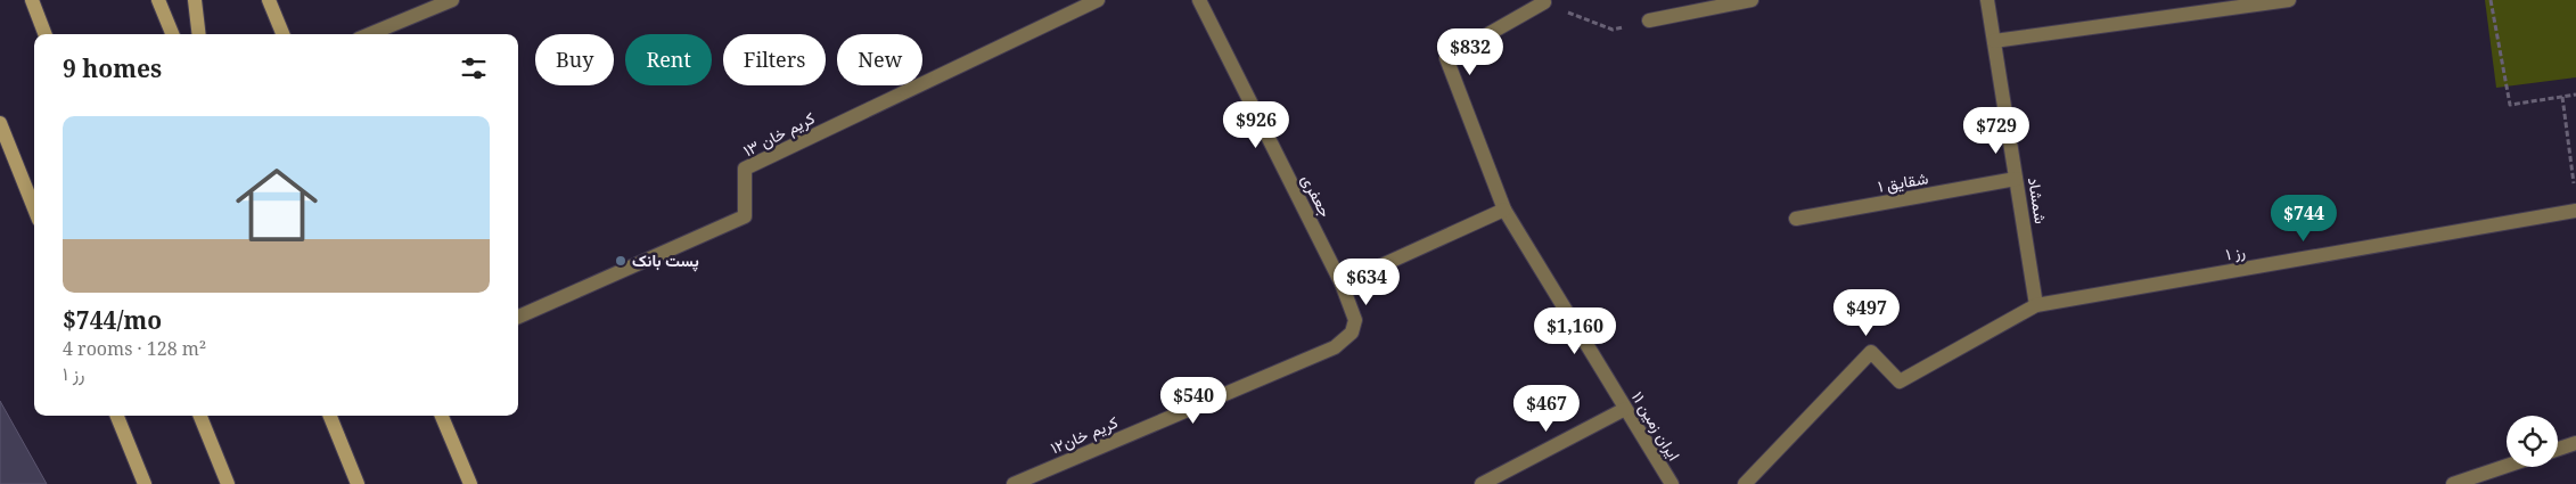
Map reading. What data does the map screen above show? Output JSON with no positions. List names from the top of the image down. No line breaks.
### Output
{"streets":{"street":["کریم خان ۱۳","شقایق ۱","جعفری","شمشاد","رز ۱","ایران زمین ۱۱","کریم خان۱۲"]},"crossings":[["شقایق ۱","شمشاد"],["جعفری","کریم خان۱۲"],["شمشاد","رز ۱"]],"places":["پست بانک"],"page":{"price":["$832","$926","$729","$744","$634","$497","$1,160","$540","$467"],"chip":["Buy","Rent","Filters","New"],"heading":"9 homes","list":[{"name":"$744/mo","note":"4 rooms · 128 m² · رز ۱"}]}}
